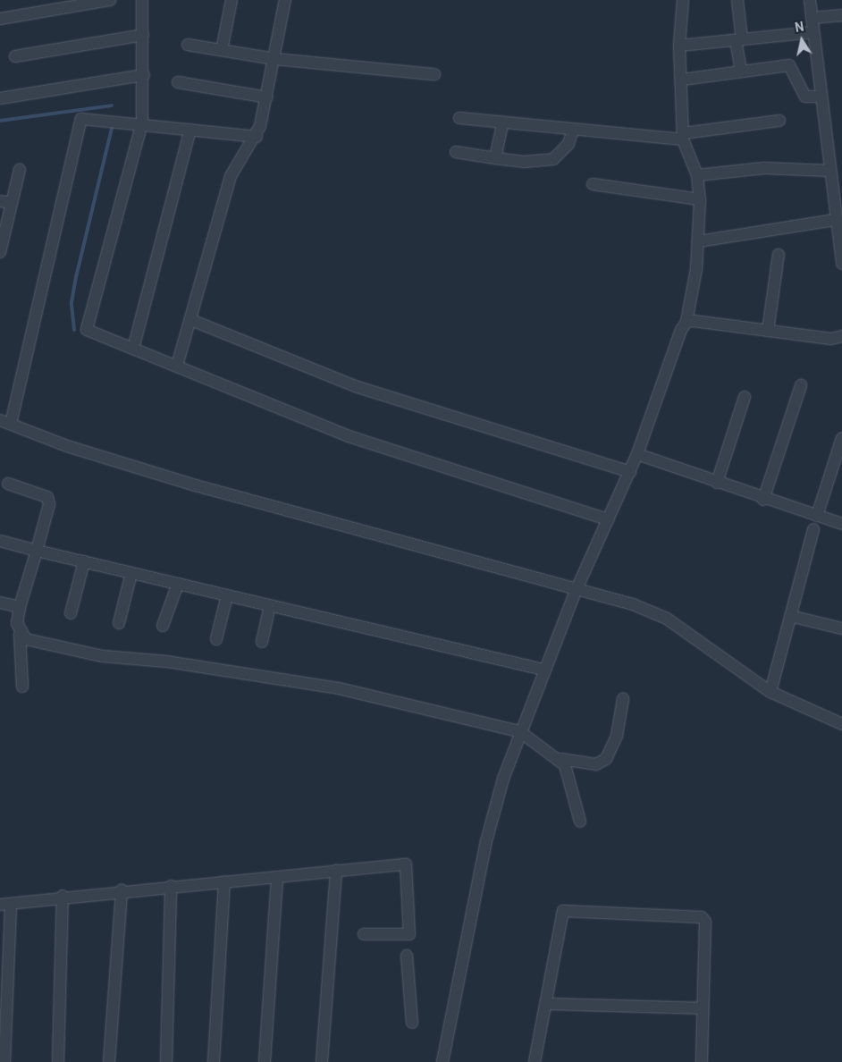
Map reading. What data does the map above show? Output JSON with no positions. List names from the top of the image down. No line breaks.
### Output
{"north":"top"}
